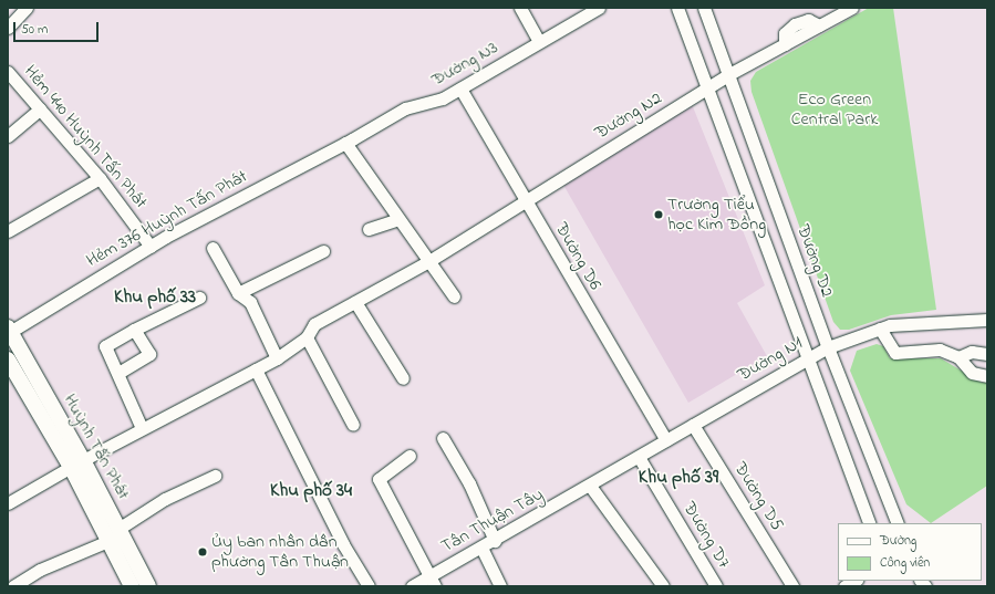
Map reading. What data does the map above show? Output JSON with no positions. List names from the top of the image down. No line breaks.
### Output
{"streets":{"main road":["Huỳnh Tấn Phát"],"street":["Đường N3","Đường N2","Hẻm 440 Huỳnh Tấn Phát","Hẻm 376 Huỳnh Tấn Phát","Đường D6","Đường D2","Đường N1","Đường D5","Tân Thuận Tây","Đường D7"]},"crossings":[["Đường N3","Hẻm 376 Huỳnh Tấn Phát"],["Đường N3","Đường D6"],["Đường N2","Đường D6"],["Đường N2","Đường D2"],["Đường N2","Huỳnh Tấn Phát"],["Hẻm 440 Huỳnh Tấn Phát","Hẻm 376 Huỳnh Tấn Phát"],["Hẻm 376 Huỳnh Tấn Phát","Huỳnh Tấn Phát"],["Đường D6","Đường N1"],["Đường D2","Đường N1"],["Đường N1","Đường D5"],["Đường N1","Tân Thuận Tây"],["Đường N1","Đường D7"]],"districts":["Khu phố 33","Khu phố 39","Khu phố 34"],"parks":["Eco Green Central Park"],"places":["Trường Tiểu học Kim Đồng","Ủy ban nhân dân phường Tân Thuận"],"legend":["Đường","Công viên"],"scale_bar":"50 m"}
